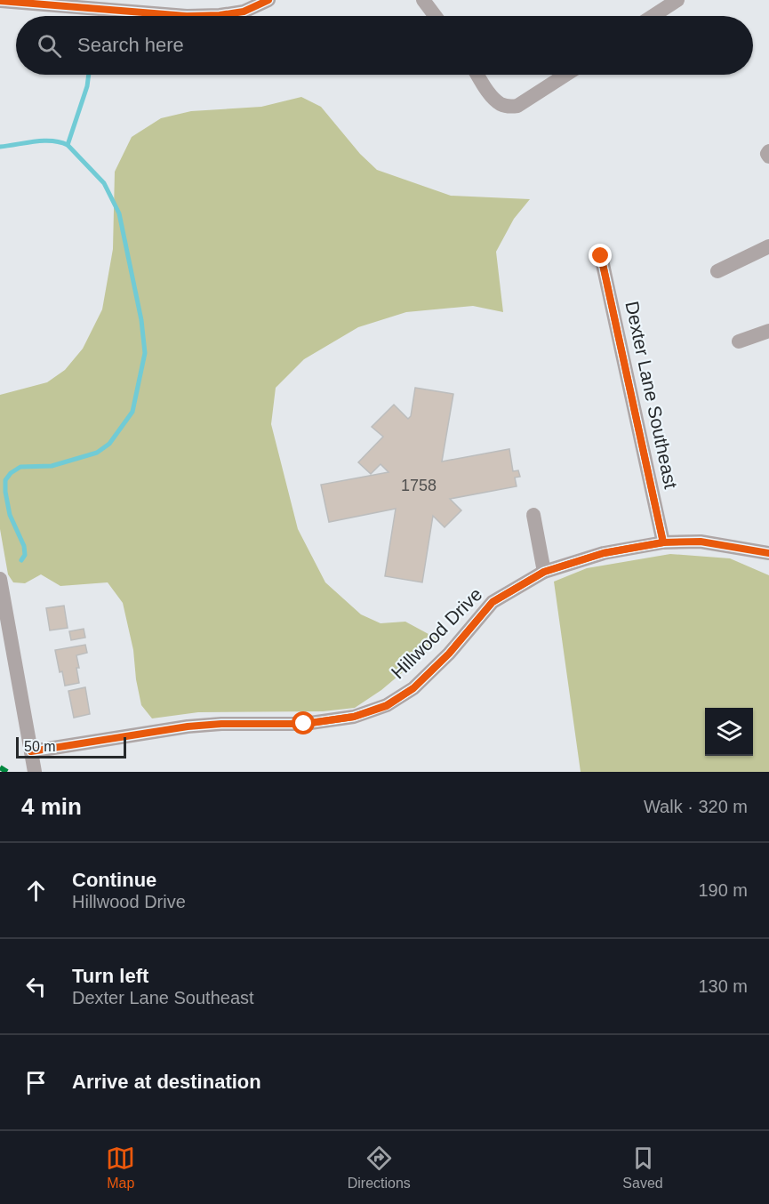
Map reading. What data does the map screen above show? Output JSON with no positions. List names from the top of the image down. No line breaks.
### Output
{"streets":{"street":["Dexter Lane Southeast","Hillwood Drive"]},"crossings":[["Dexter Lane Southeast","Hillwood Drive"]],"house_numbers":["1758"],"scale_bar":"50 m","page":{"search":"Search here","scale":"50 m","heading":["4 min","Walk · 320 m"],"list":[["Continue","Hillwood Drive","190 m"],["Turn left","Dexter Lane Southeast","130 m"],"Arrive at destination"],"nav":["Map","Directions","Saved"]}}
